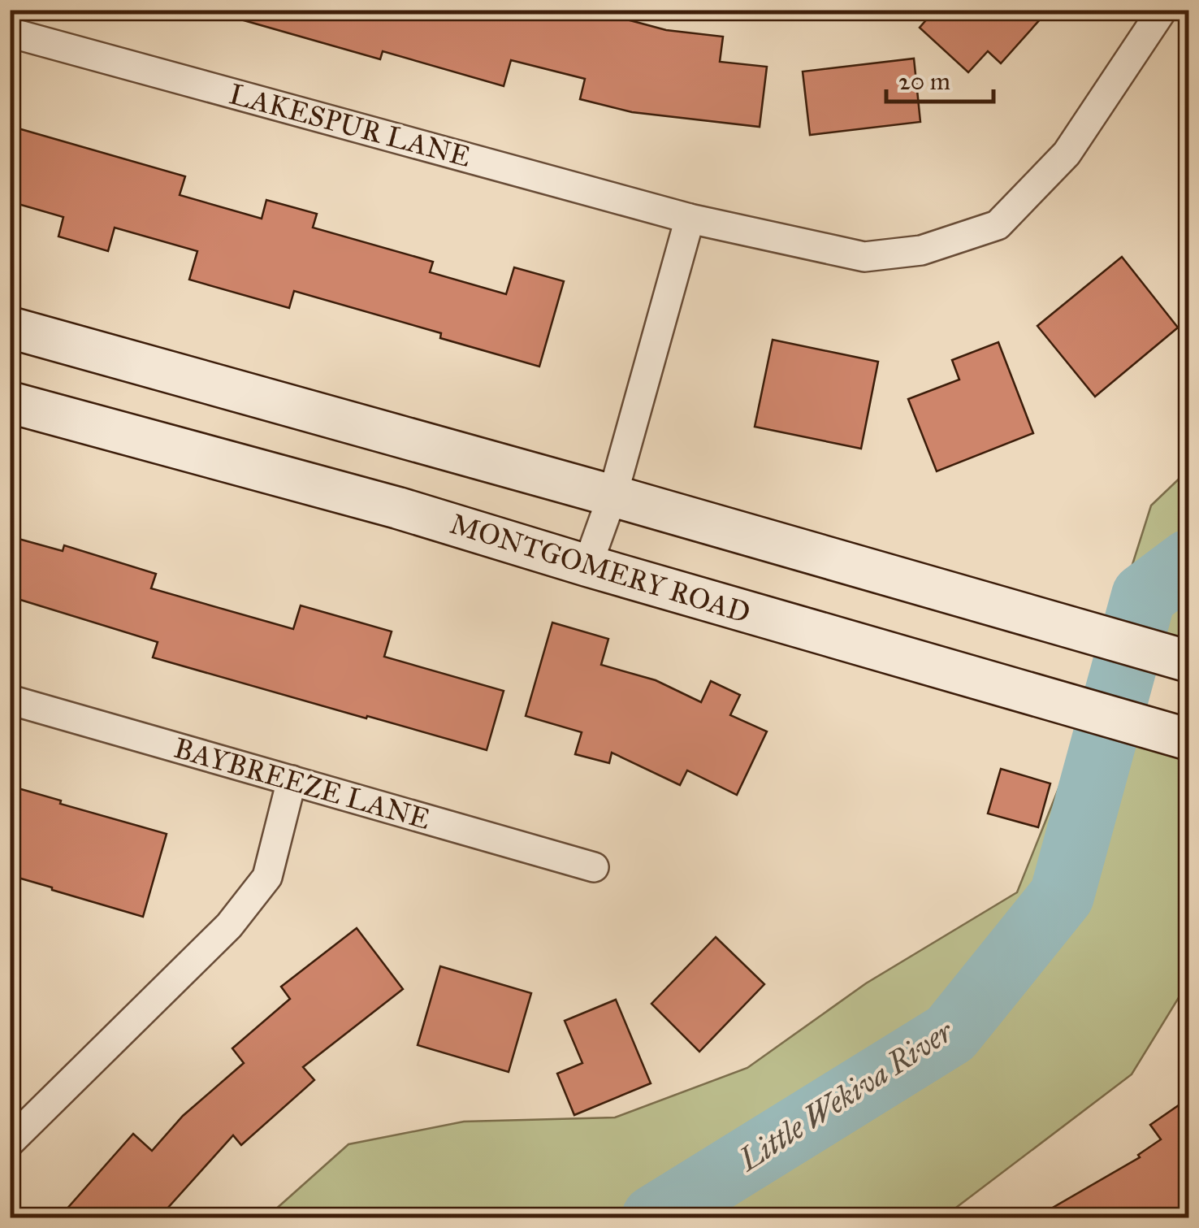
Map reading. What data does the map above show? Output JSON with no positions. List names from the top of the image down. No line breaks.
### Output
{"streets":{"main road":["MONTGOMERY ROAD"],"street":["LAKESPUR LANE","BAYBREEZE LANE"]},"water":["Little Wekiva River"],"scale_bar":"20 m"}
